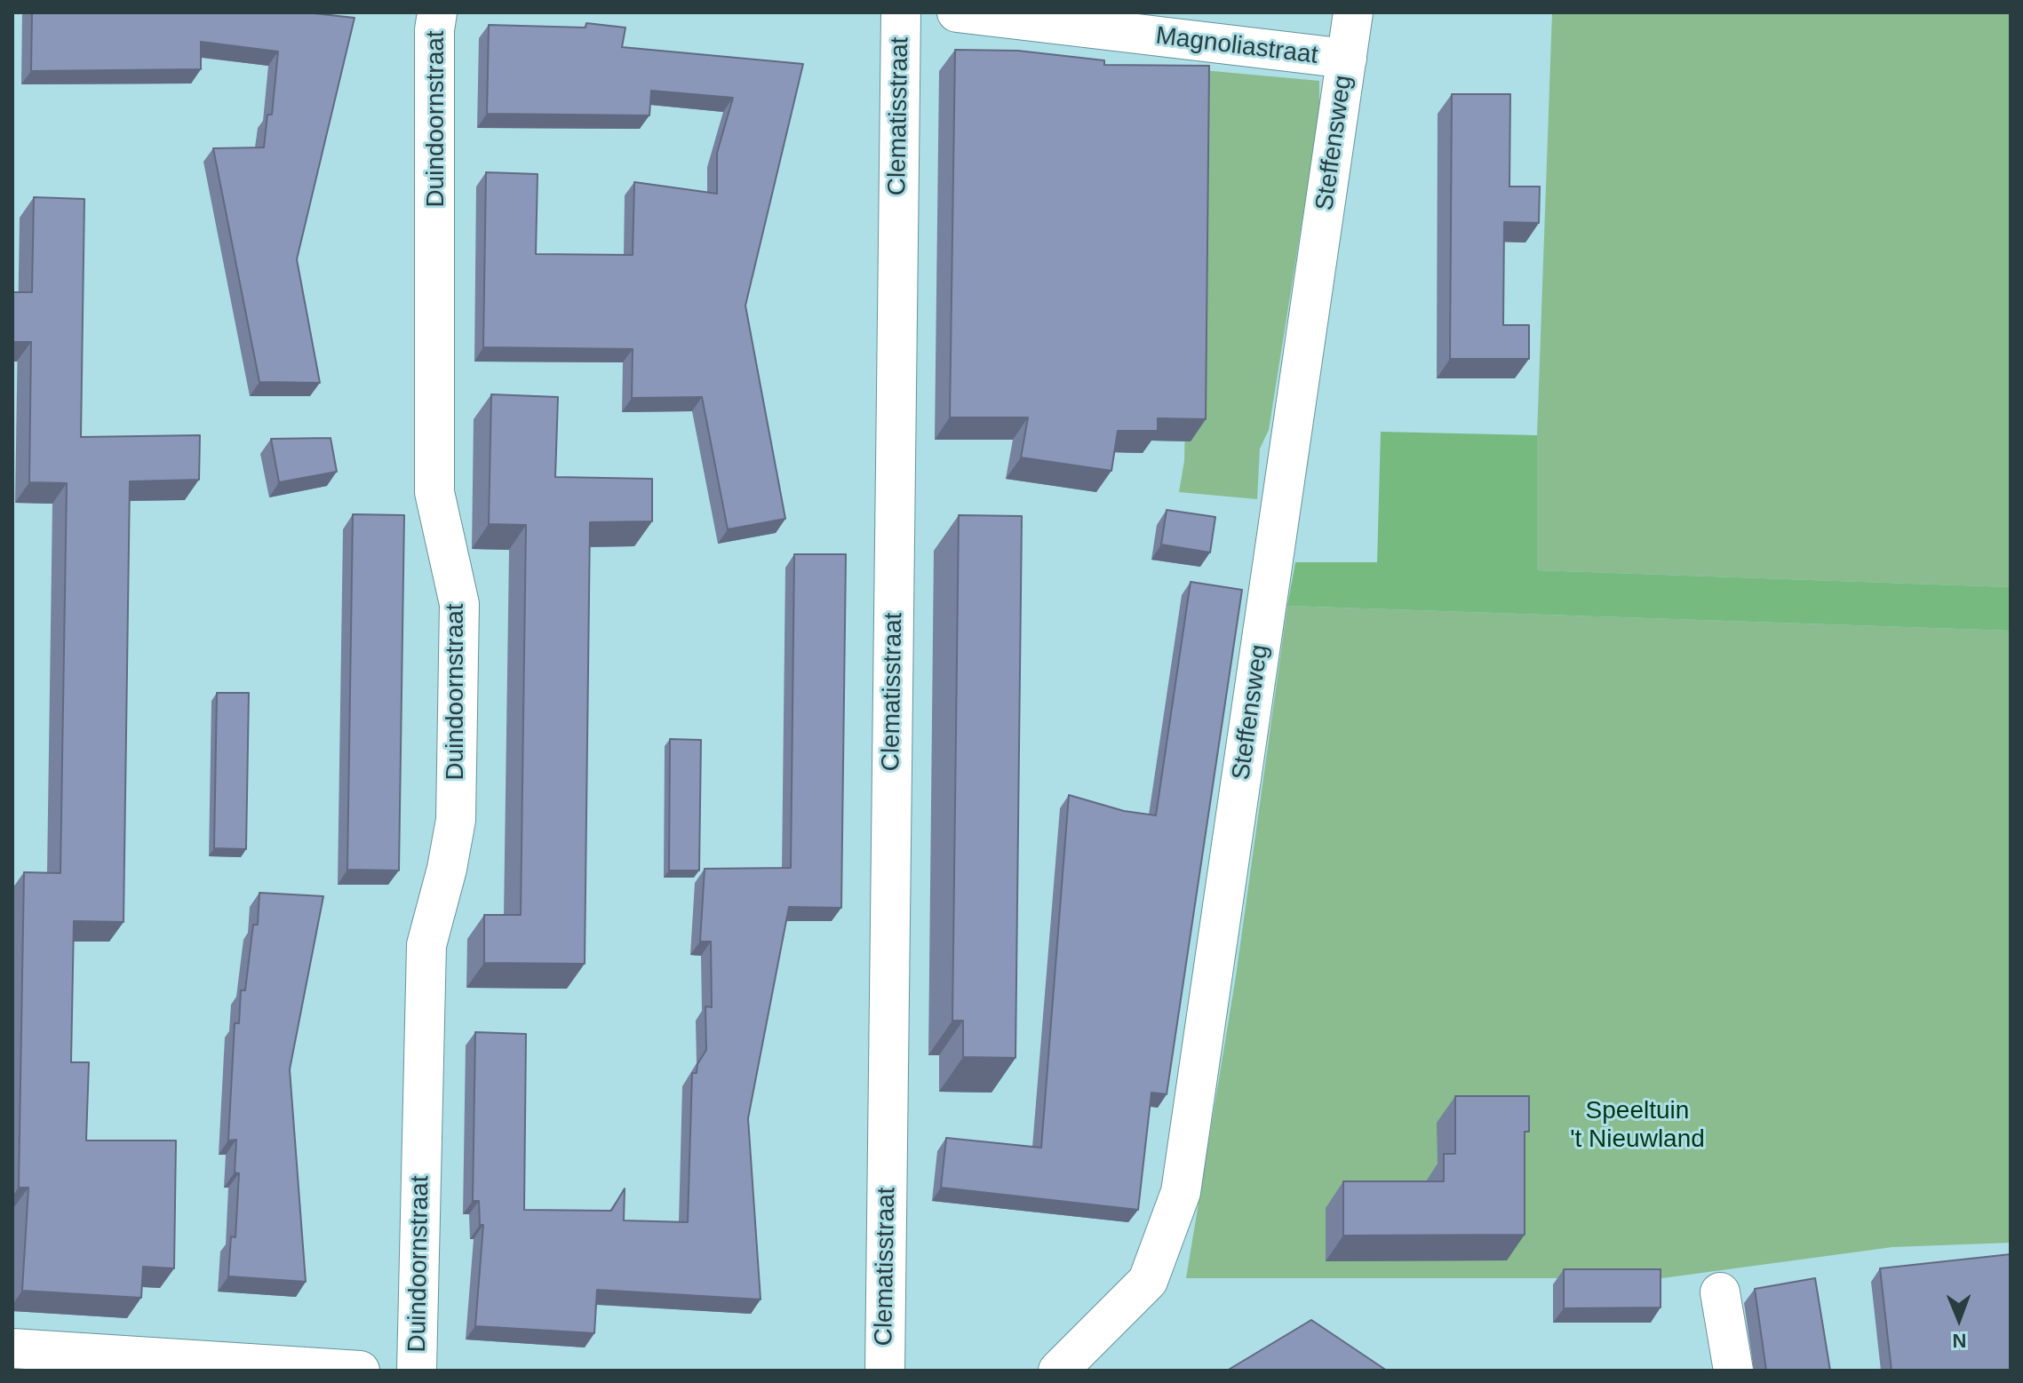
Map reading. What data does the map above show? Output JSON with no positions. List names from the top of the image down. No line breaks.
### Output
{"streets":{"street":["Magnoliastraat","Clematisstraat","Duindoornstraat","Steffensweg"]},"crossings":[["Magnoliastraat","Steffensweg"]],"parks":["Speeltuin 't Nieuwland"],"north":"bottom"}
